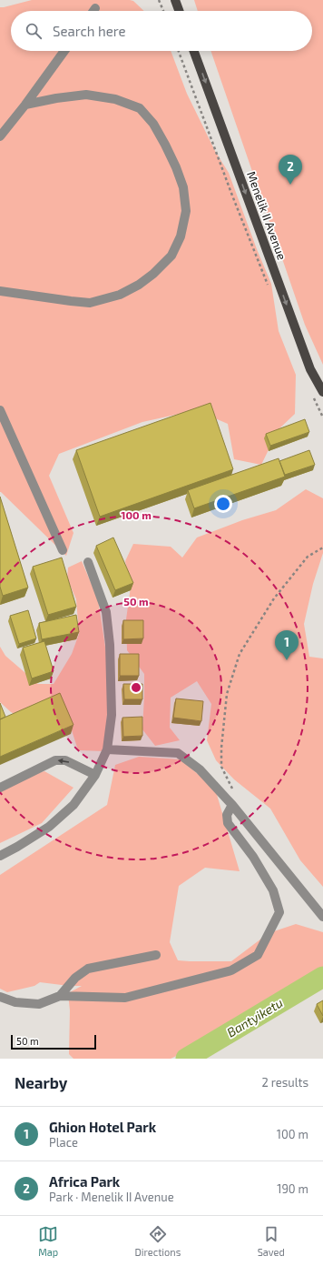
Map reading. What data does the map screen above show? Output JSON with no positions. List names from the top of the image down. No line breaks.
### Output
{"streets":{"main road":["Menelik II Avenue"]},"one_way":["Menelik II Avenue"],"water":["Bantyiketu"],"scale_bar":"50 m","page":{"search":"Search here","pins":["2","1"],"scale":"50 m","heading":["Nearby","2 results"],"list":[{"mark":"1","name":"Ghion Hotel Park","note":"Place","value":"100 m"},{"mark":"2","name":"Africa Park","note":"Park · Menelik II Avenue","value":"190 m"}],"nav":["Map","Directions","Saved"]},"rings":["100 m","50 m"]}
